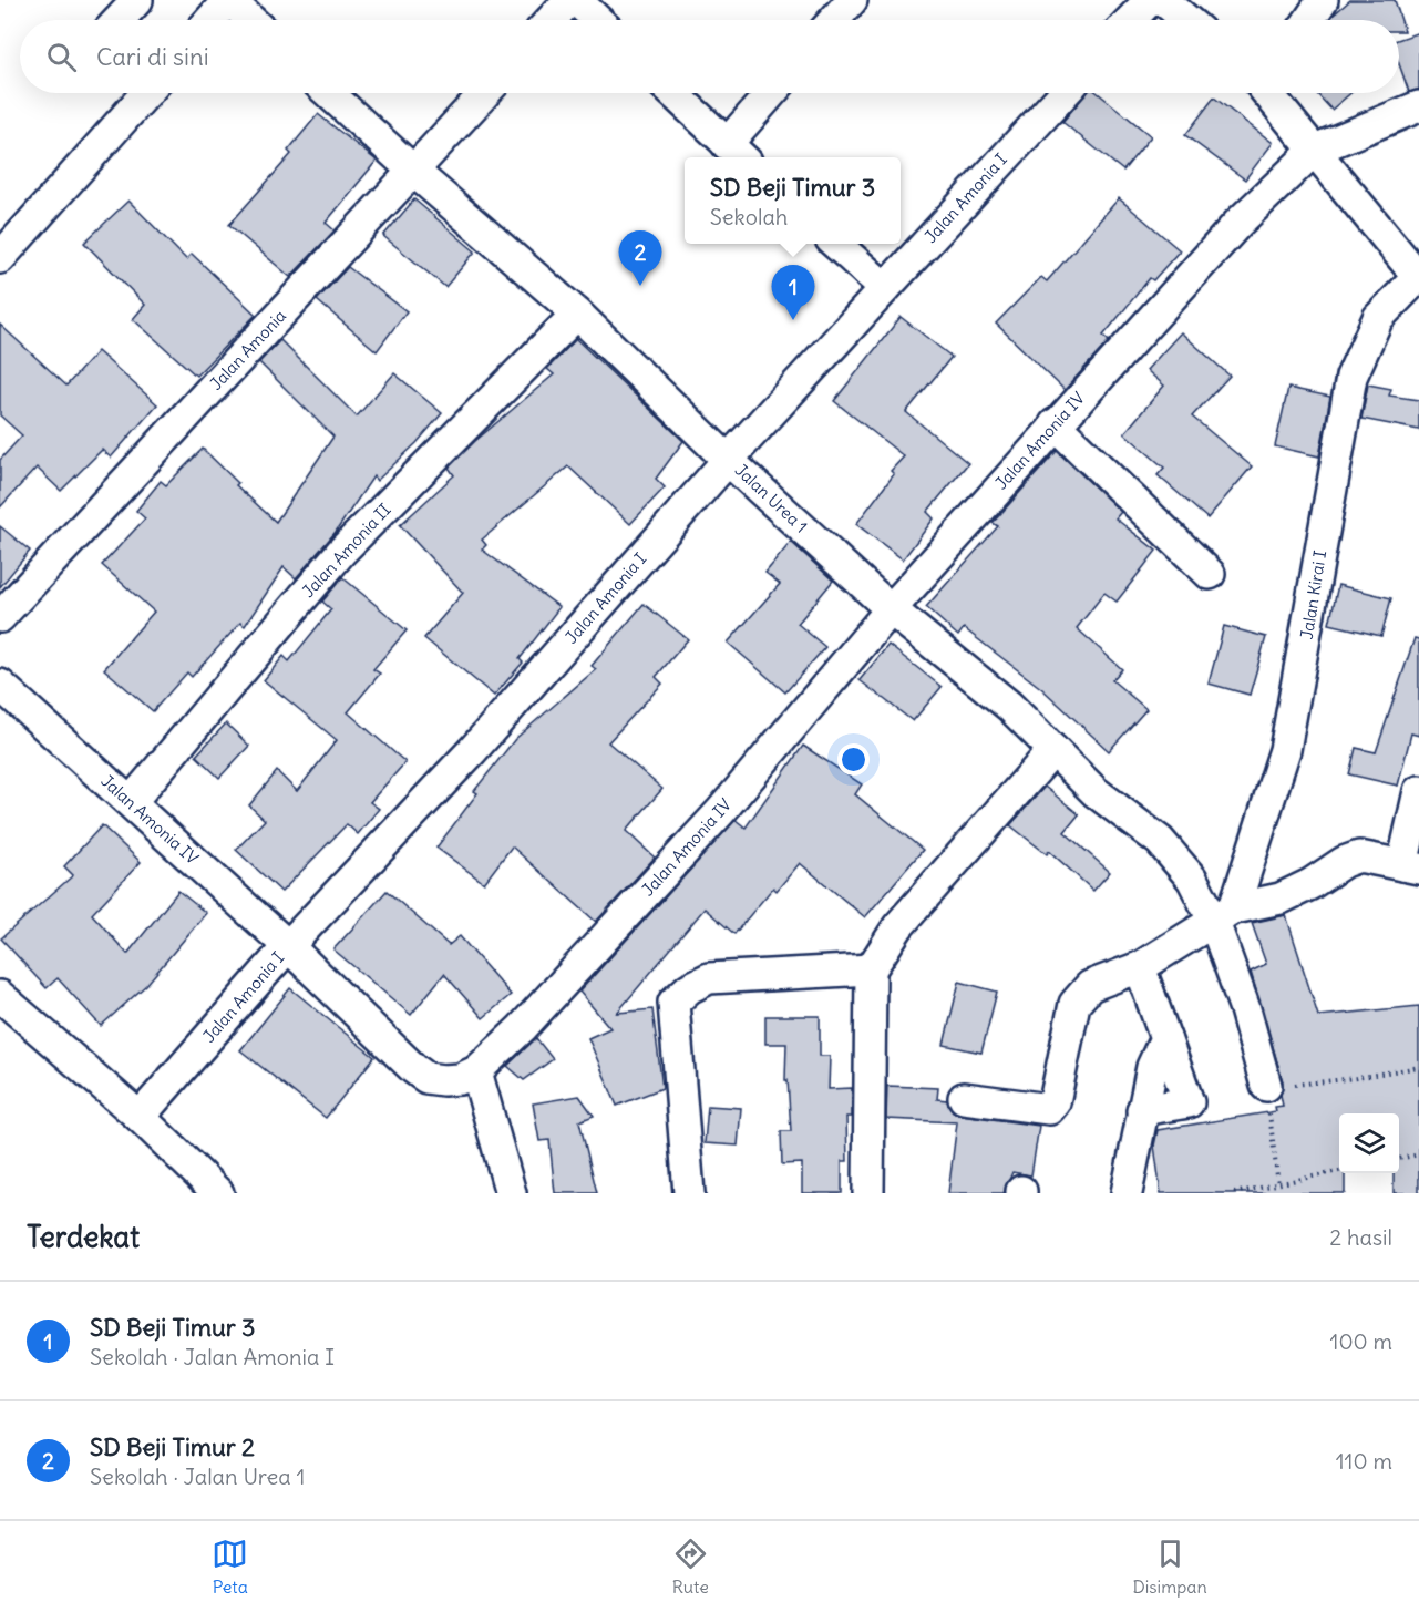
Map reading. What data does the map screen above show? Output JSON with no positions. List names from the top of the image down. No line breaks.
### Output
{"streets":{"street":["Jalan Amonia I","Jalan Amonia","Jalan Amonia IV","Jalan Urea 1","Jalan Amonia II","Jalan Kirai I"]},"crossings":[["Jalan Amonia I","Jalan Amonia IV"],["Jalan Amonia I","Jalan Urea 1"],["Jalan Amonia","Jalan Urea 1"],["Jalan Amonia IV","Jalan Urea 1"],["Jalan Amonia IV","Jalan Amonia II"],["Jalan Urea 1","Jalan Amonia II"],["Jalan Urea 1","Jalan Kirai I"]],"page":{"search":"Cari di sini","popup":["SD Beji Timur 3","Sekolah"],"pins":["2","1"],"heading":["Terdekat","2 hasil"],"list":[{"mark":"1","name":"SD Beji Timur 3","note":"Sekolah · Jalan Amonia I","value":"100 m"},{"mark":"2","name":"SD Beji Timur 2","note":"Sekolah · Jalan Urea 1","value":"110 m"}],"nav":["Peta","Rute","Disimpan"]}}
